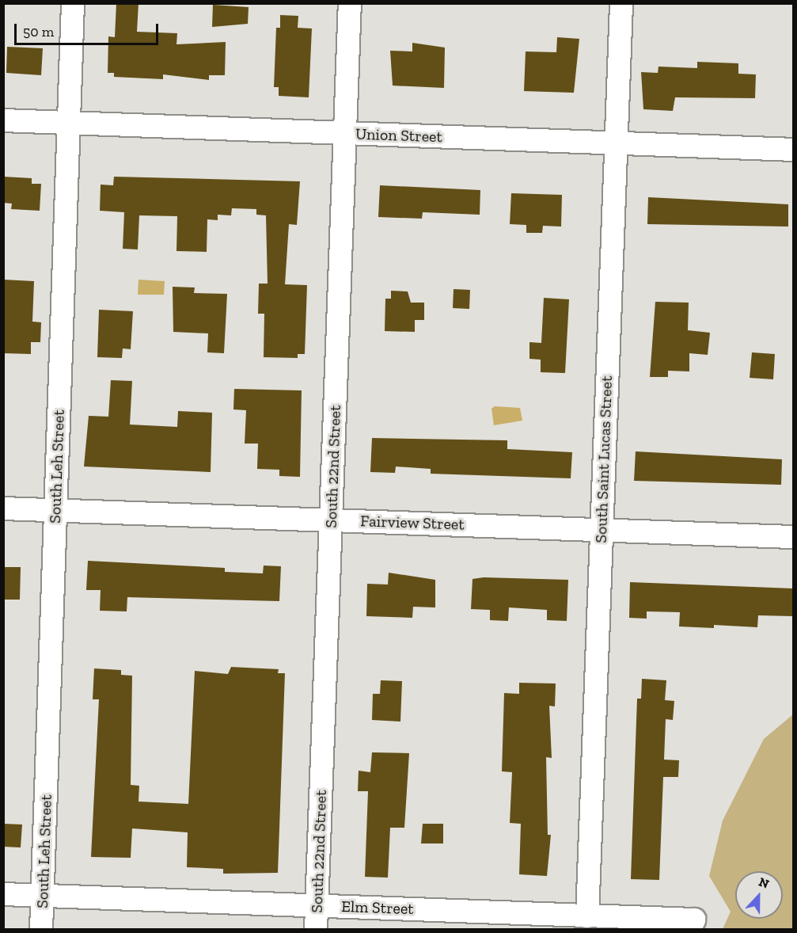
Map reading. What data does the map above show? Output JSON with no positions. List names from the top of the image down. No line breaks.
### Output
{"streets":{"street":["Union Street","South Saint Lucas Street","South Leh Street","South 22nd Street","Fairview Street","Elm Street"]},"crossings":[["Union Street","South Saint Lucas Street"],["Union Street","South Leh Street"],["Union Street","South 22nd Street"],["South Saint Lucas Street","Fairview Street"],["South Saint Lucas Street","Elm Street"],["South Leh Street","Fairview Street"],["South Leh Street","Elm Street"],["South 22nd Street","Fairview Street"],["South 22nd Street","Elm Street"]],"scale_bar":"50 m","north":"top"}
